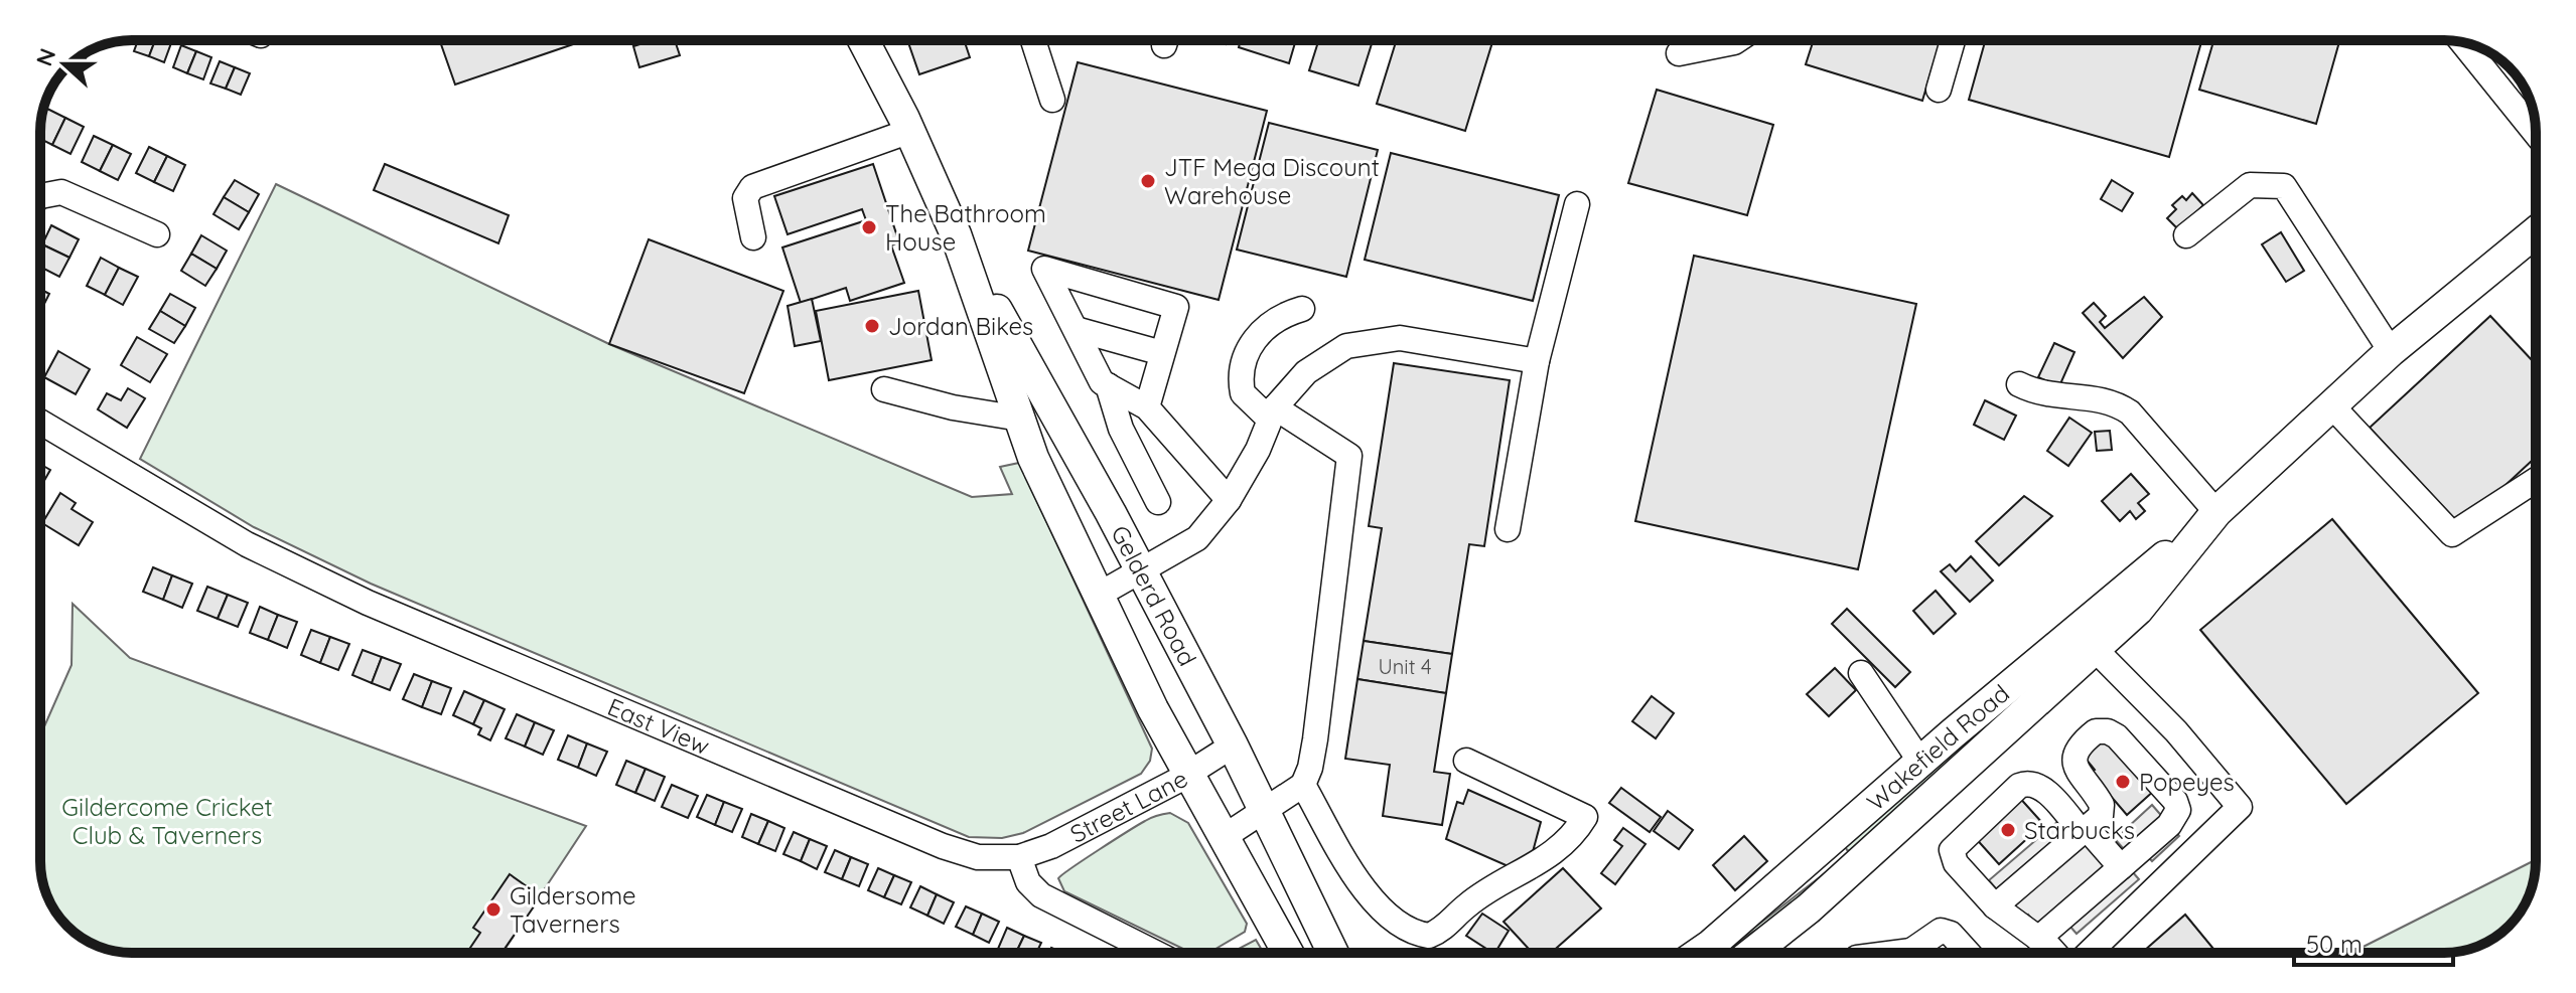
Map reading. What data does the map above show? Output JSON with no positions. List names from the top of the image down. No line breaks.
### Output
{"streets":{"main road":["Gelderd Road","Wakefield Road"],"street":["East View","Street Lane"]},"crossings":[["Gelderd Road","Street Lane"],["East View","Street Lane"]],"parks":["Gildercome Cricket Club & Taverners"],"places":["JTF Mega Discount Warehouse","The Bathroom House","Jordan Bikes","Popeyes","Starbucks","Gildersome Taverners"],"house_numbers":["Unit 4"],"scale_bar":"50 m","north":"left"}
